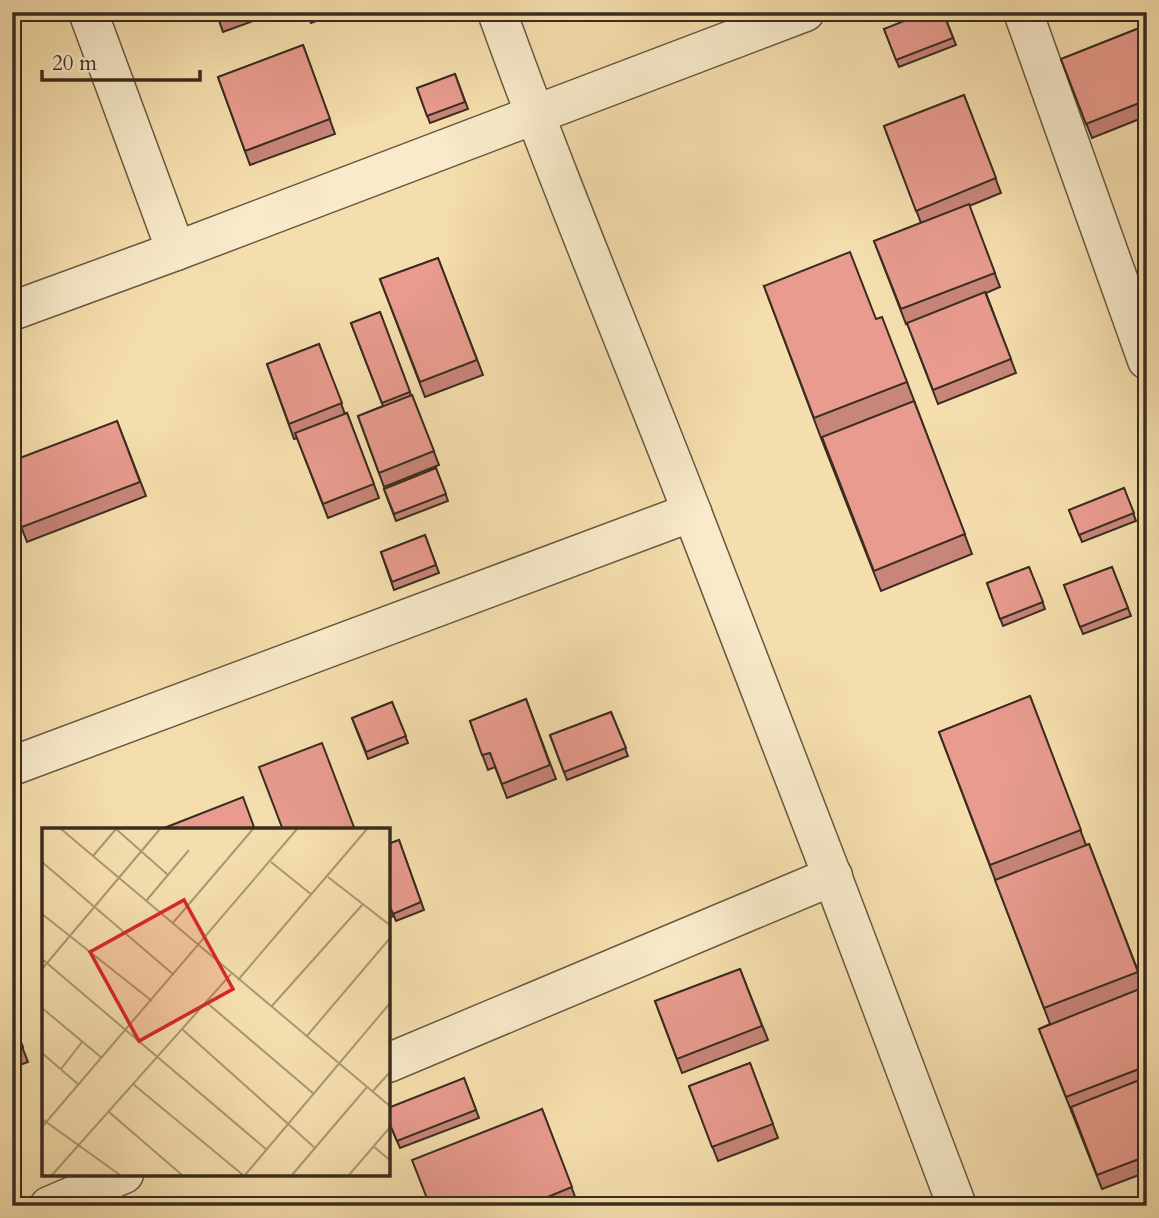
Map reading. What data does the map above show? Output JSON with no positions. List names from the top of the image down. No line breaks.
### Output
{"scale_bar":"20 m"}
